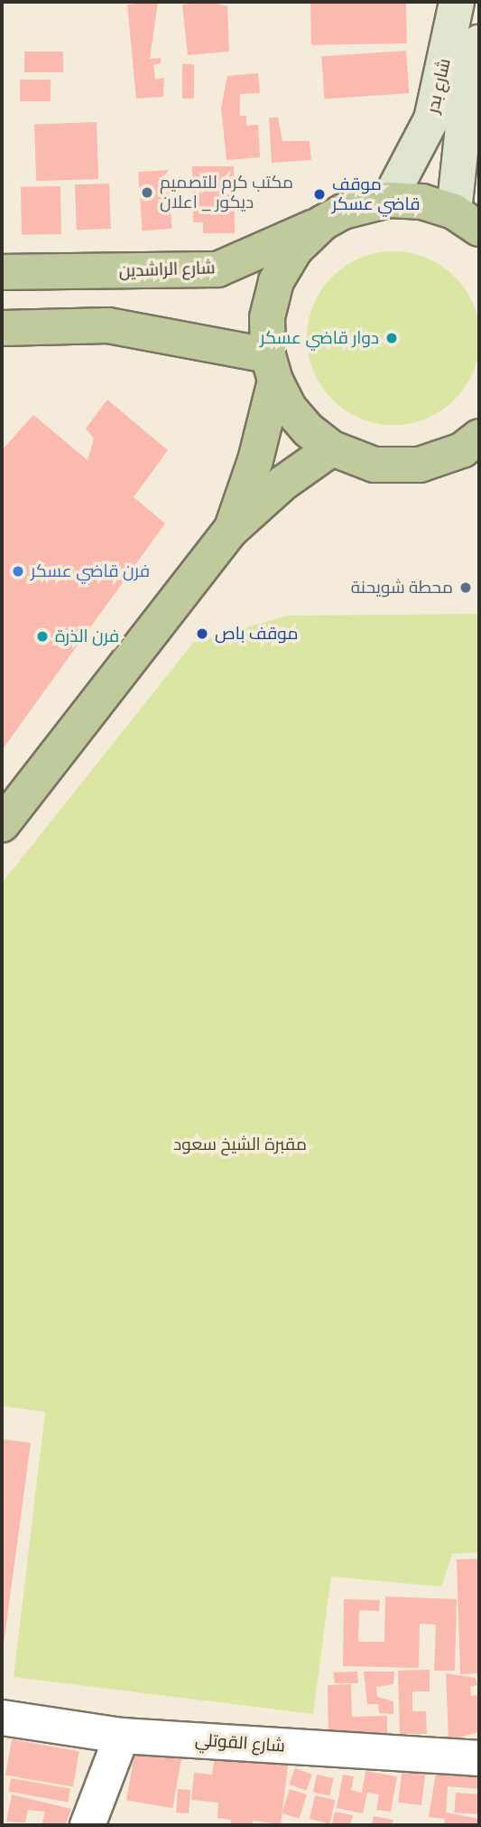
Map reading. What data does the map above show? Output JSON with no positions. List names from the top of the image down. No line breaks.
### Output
{"streets":{"main road":["شارع بدر","شارع الراشدين"],"street":["شارع القوتلي"]},"crossings":[["شارع بدر","شارع الراشدين"]],"parks":["مقبرة الشيخ سعود"],"places":["مكتب كرم للتصميم ديكور _ اعلان","موقف قاضي عسكر","دوار قاضي عسكر","فرن قاضي عسكر","محطة شويحنة","موقف باص","فرن الذرة"]}
